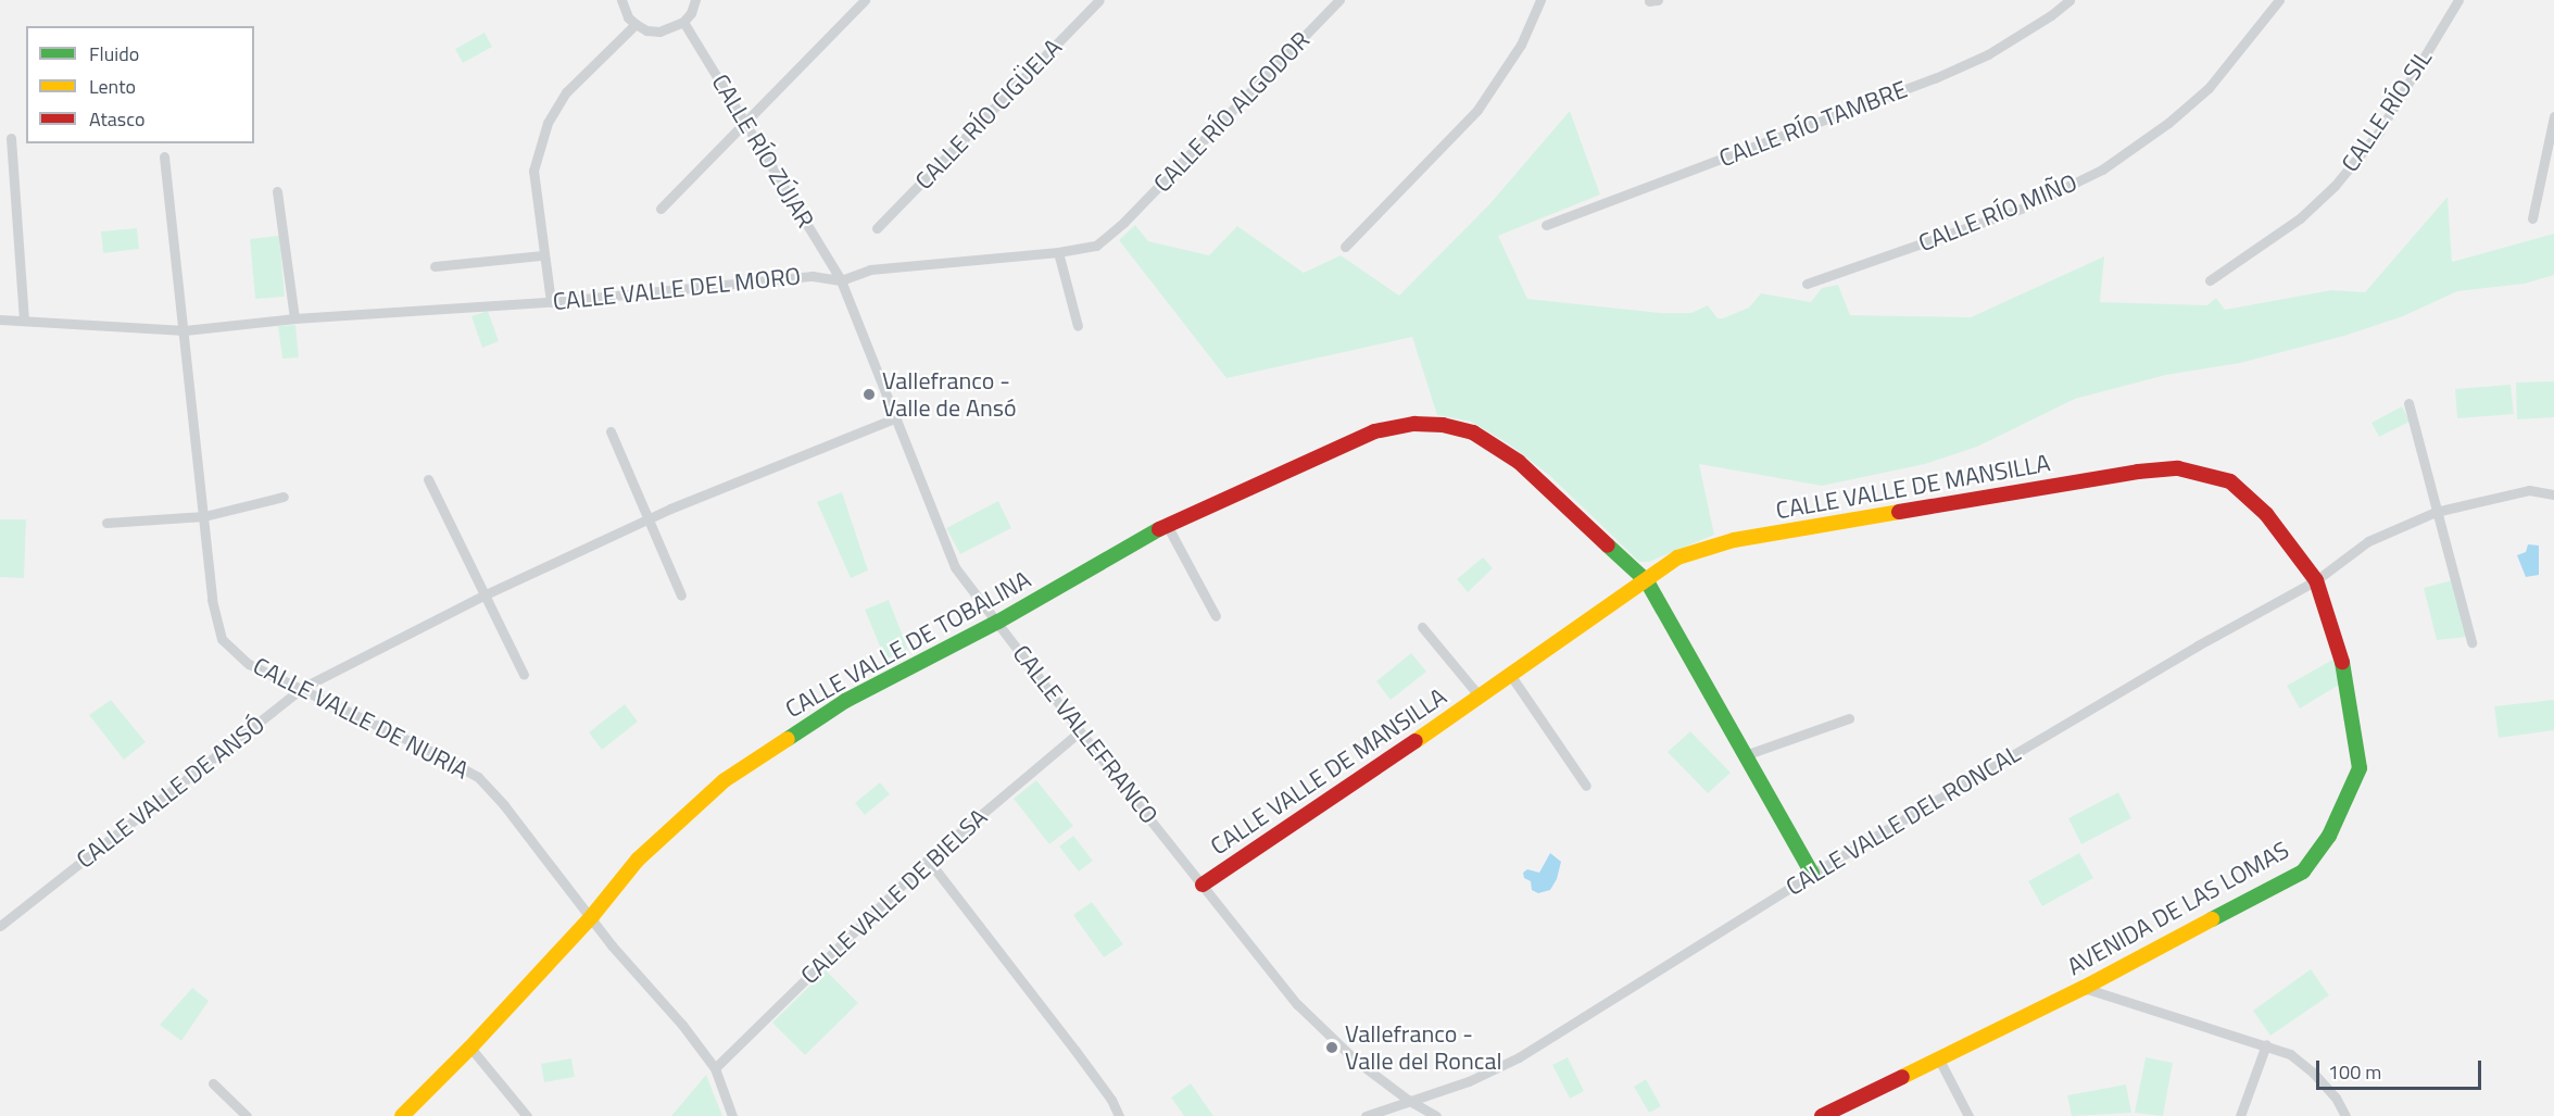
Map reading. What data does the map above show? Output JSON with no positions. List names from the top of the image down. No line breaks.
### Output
{"streets":{"street":["CALLE RÍO SIL","CALLE RÍO ALGODOR","CALLE RÍO CIGÜELA","CALLE RÍO TAMBRE","CALLE RÍO ZÚJAR","CALLE RÍO MIÑO","CALLE VALLE DEL MORO","CALLE VALLE DE MANSILLA","CALLE VALLE DE TOBALINA","CALLE VALLE DE NURIA","CALLE VALLEFRANCO","CALLE VALLE DE ANSÓ","CALLE VALLE DEL RONCAL","CALLE VALLE DE BIELSA","AVENIDA DE LAS LOMAS"]},"crossings":[["CALLE RÍO ALGODOR","CALLE VALLE DEL MORO"],["CALLE RÍO ZÚJAR","CALLE VALLE DEL MORO"],["CALLE RÍO ZÚJAR","CALLE VALLEFRANCO"],["CALLE VALLE DEL MORO","CALLE VALLE DE NURIA"],["CALLE VALLE DEL MORO","CALLE VALLEFRANCO"],["CALLE VALLE DE MANSILLA","CALLE VALLE DE TOBALINA"],["CALLE VALLE DE MANSILLA","CALLE VALLEFRANCO"],["CALLE VALLE DE MANSILLA","CALLE VALLE DEL RONCAL"],["CALLE VALLE DE MANSILLA","AVENIDA DE LAS LOMAS"],["CALLE VALLE DE TOBALINA","CALLE VALLE DE NURIA"],["CALLE VALLE DE TOBALINA","CALLE VALLEFRANCO"],["CALLE VALLE DE TOBALINA","CALLE VALLE DEL RONCAL"],["CALLE VALLE DE NURIA","CALLE VALLE DE ANSÓ"],["CALLE VALLE DE NURIA","CALLE VALLE DE BIELSA"],["CALLE VALLEFRANCO","CALLE VALLE DE ANSÓ"],["CALLE VALLEFRANCO","CALLE VALLE DEL RONCAL"],["CALLE VALLEFRANCO","CALLE VALLE DE BIELSA"],["CALLE VALLE DEL RONCAL","AVENIDA DE LAS LOMAS"]],"places":["Vallefranco - Valle de Ansó","Vallefranco - Valle del Roncal"],"legend":["Fluido","Lento","Atasco"],"scale_bar":"100 m"}
